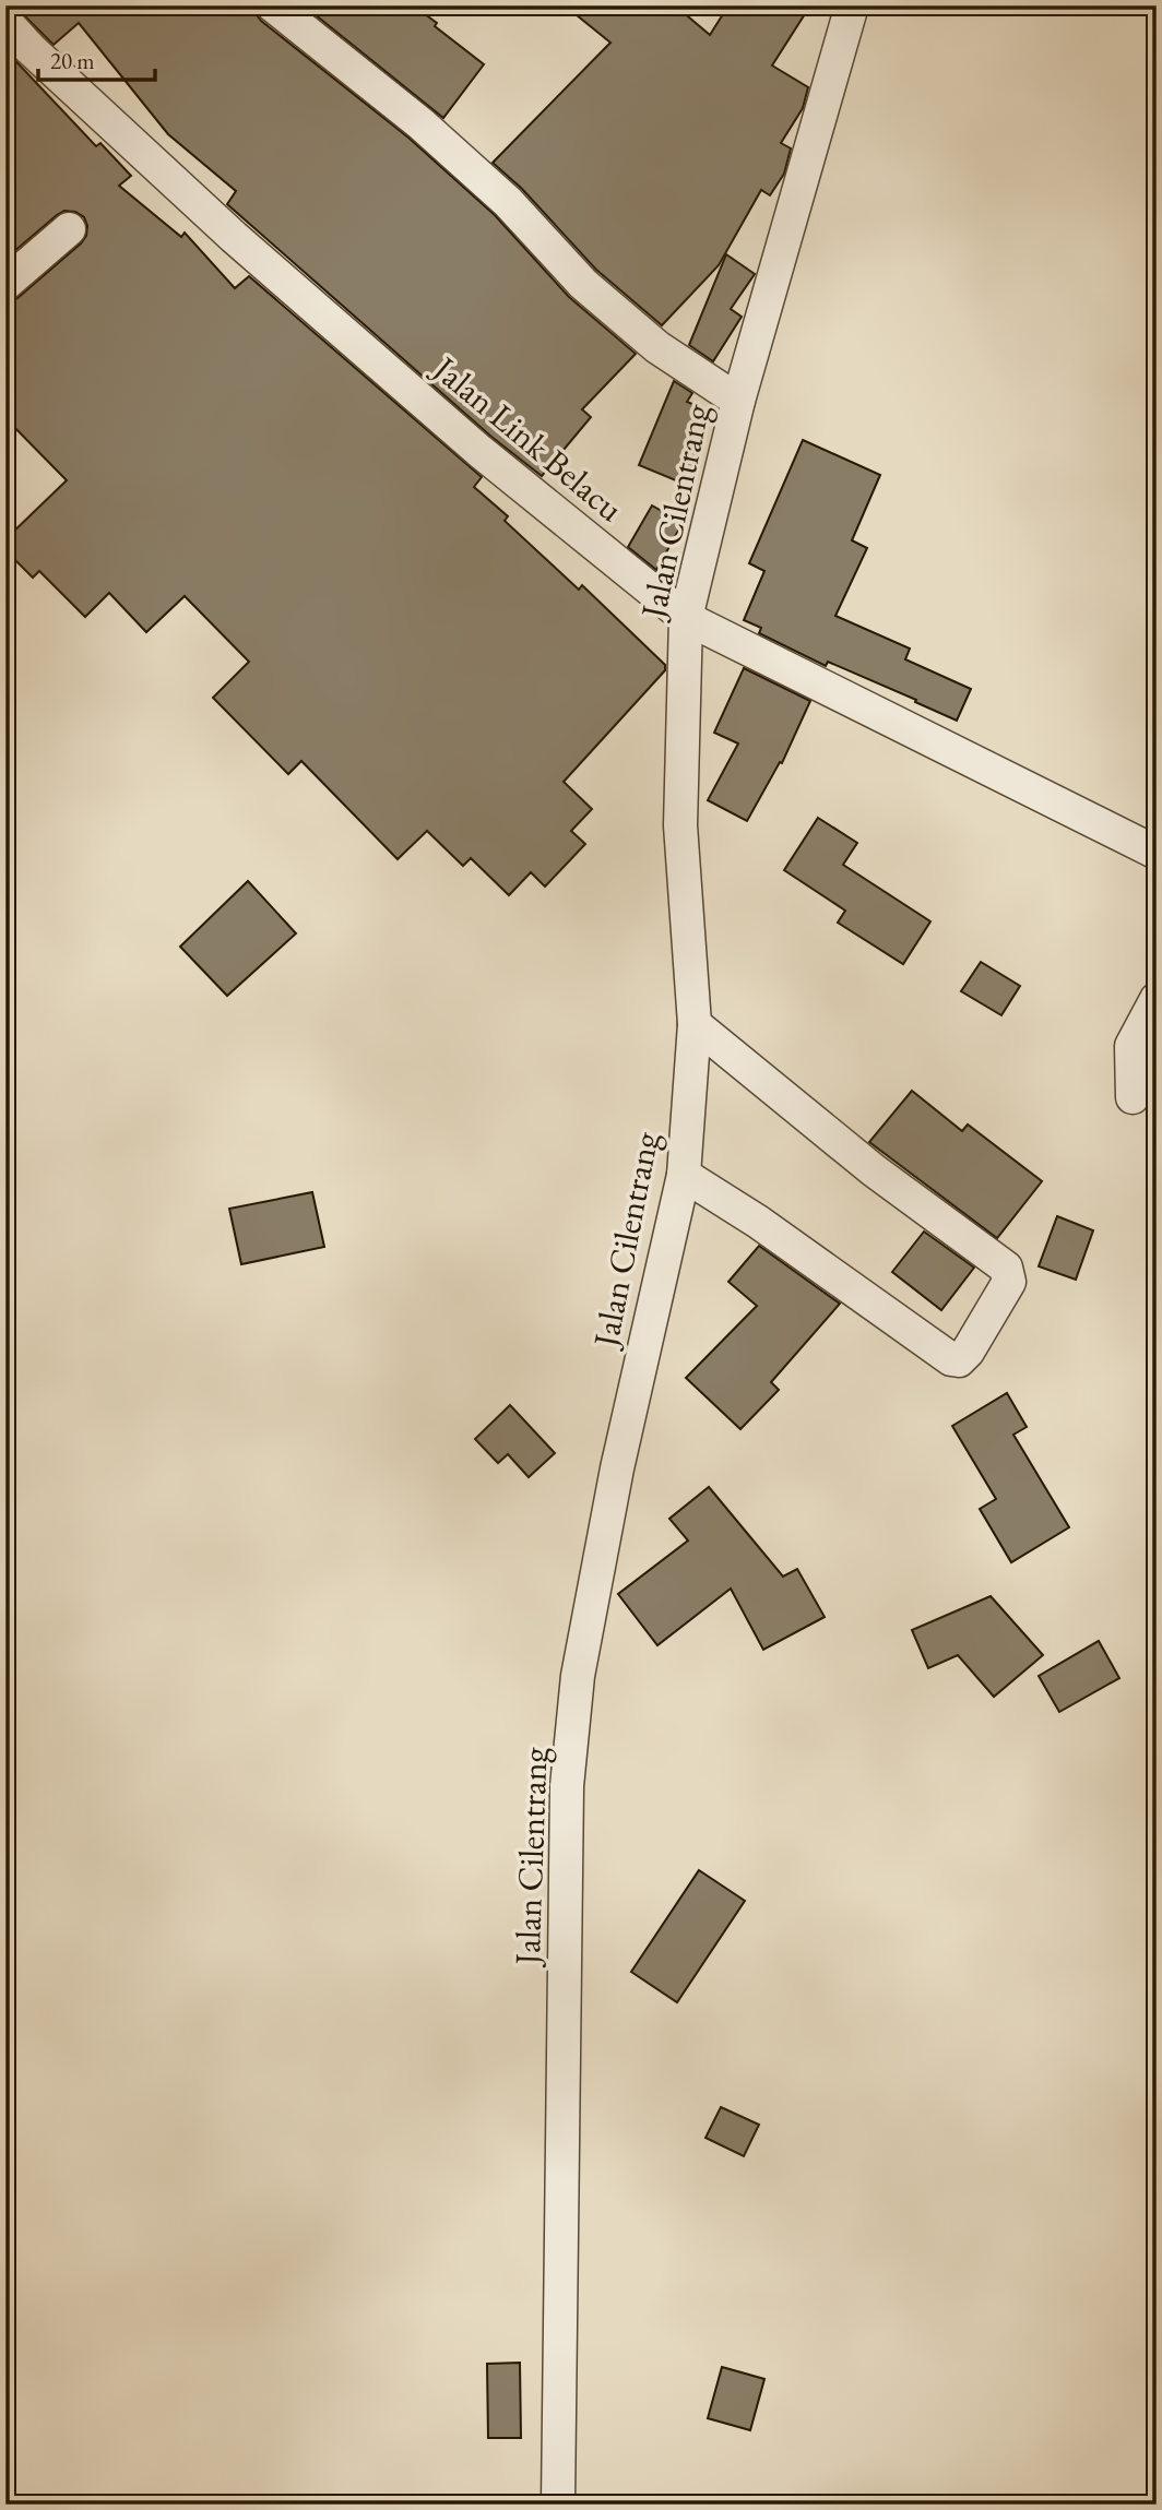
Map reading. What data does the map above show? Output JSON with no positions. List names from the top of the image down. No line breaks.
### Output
{"streets":{"street":["Jalan Link Belacu","Jalan Cilentrang"]},"crossings":[["Jalan Link Belacu","Jalan Cilentrang"]],"scale_bar":"20 m"}
